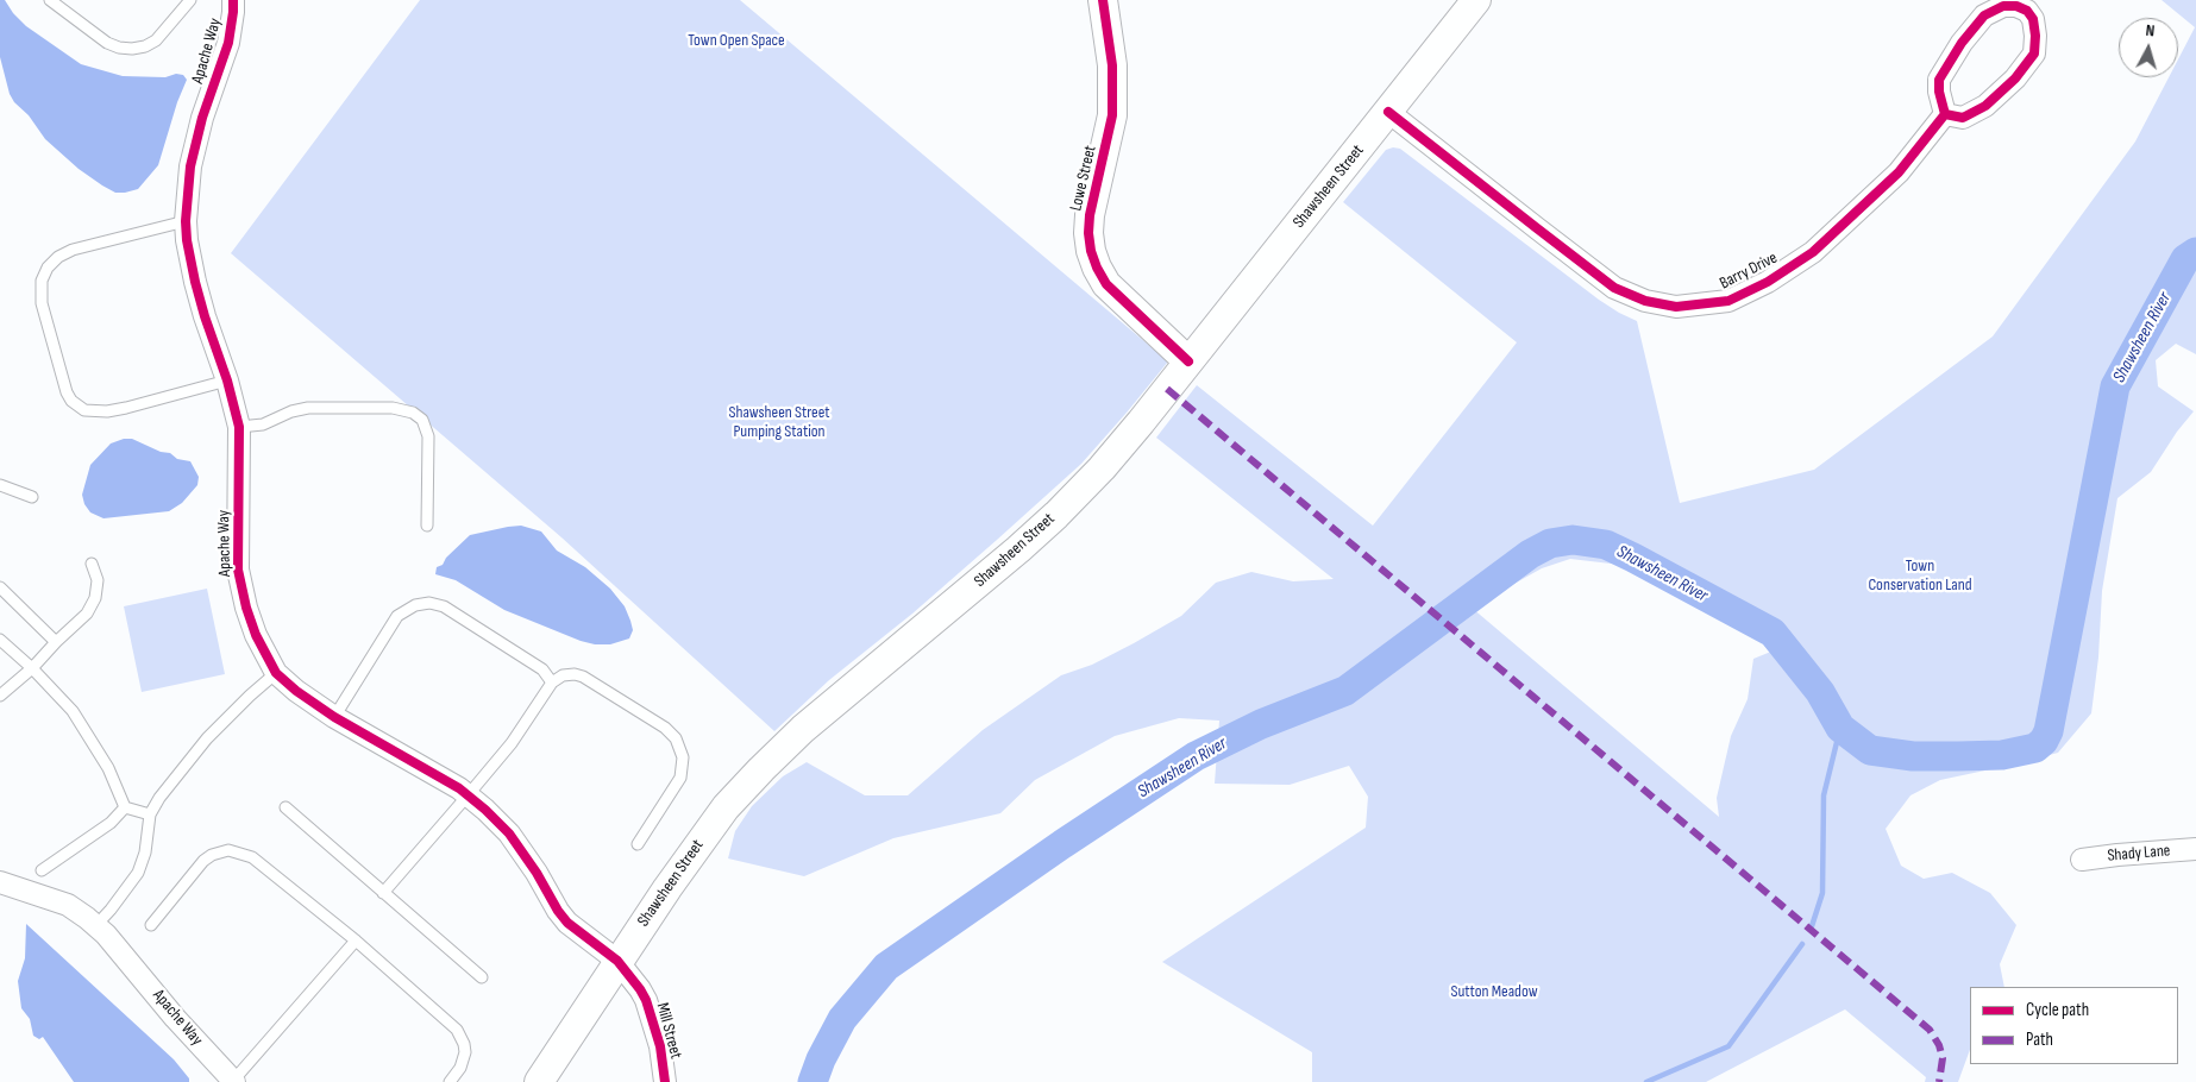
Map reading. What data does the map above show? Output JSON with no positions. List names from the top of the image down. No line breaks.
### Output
{"streets":{"main road":["Lowe Street","Shawsheen Street"],"street":["Apache Way","Barry Drive","Shady Lane","Mill Street"]},"crossings":[["Apache Way","Shawsheen Street"],["Apache Way","Mill Street"],["Lowe Street","Shawsheen Street"],["Shawsheen Street","Barry Drive"],["Shawsheen Street","Mill Street"]],"water":["Shawsheen River"],"parks":["Town Open Space","Shawsheen Street Pumping Station","Town Conservation Land","Sutton Meadow"],"legend":["Cycle path","Path"],"north":"top"}
